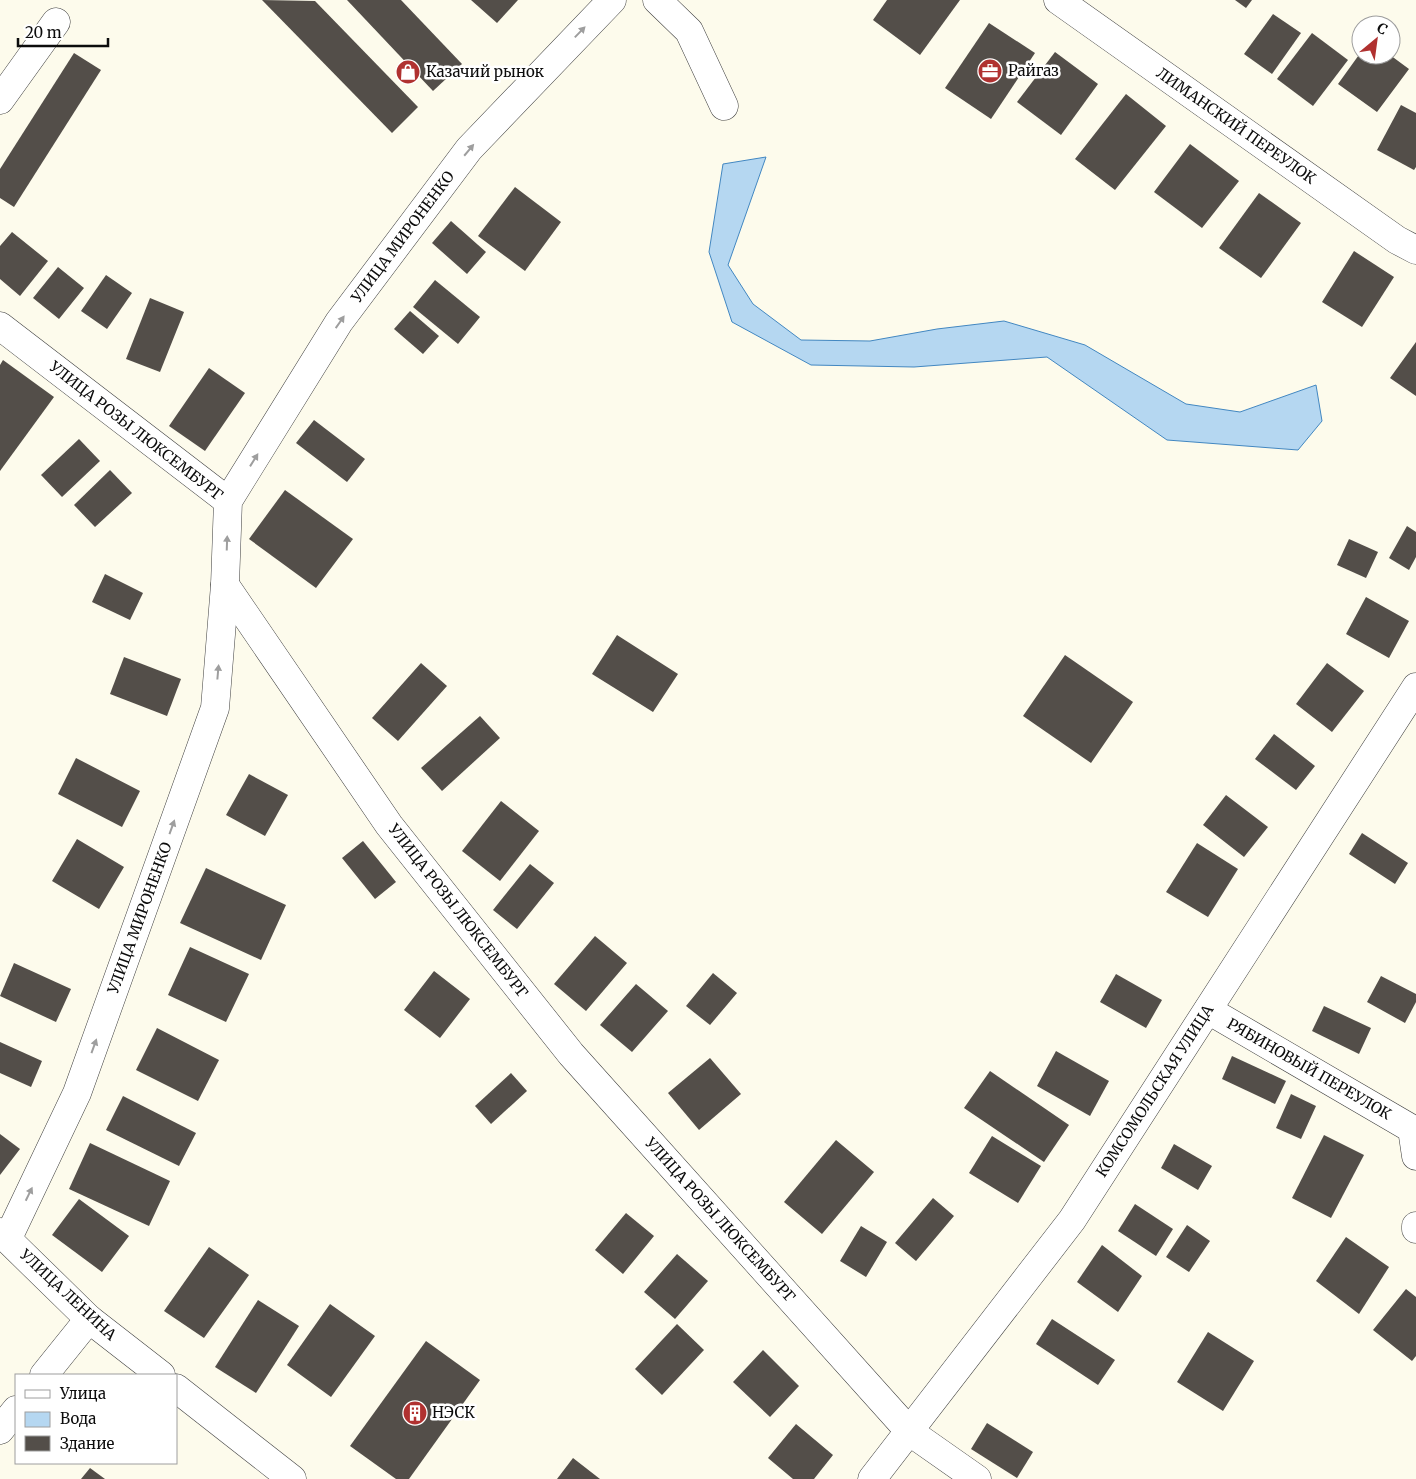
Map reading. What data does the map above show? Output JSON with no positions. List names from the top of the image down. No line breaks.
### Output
{"streets":{"street":["ЛИМАНСКИЙ ПЕРЕУЛОК","УЛИЦА МИРОНЕНКО","УЛИЦА РОЗЫ ЛЮКСЕМБУРГ","РЯБИНОВЫЙ ПЕРЕУЛОК","КОМСОМОЛЬСКАЯ УЛИЦА","УЛИЦА ЛЕНИНА"]},"crossings":[["УЛИЦА МИРОНЕНКО","УЛИЦА РОЗЫ ЛЮКСЕМБУРГ"],["УЛИЦА МИРОНЕНКО","УЛИЦА ЛЕНИНА"],["УЛИЦА РОЗЫ ЛЮКСЕМБУРГ","КОМСОМОЛЬСКАЯ УЛИЦА"],["РЯБИНОВЫЙ ПЕРЕУЛОК","КОМСОМОЛЬСКАЯ УЛИЦА"]],"one_way":["УЛИЦА МИРОНЕНКО"],"places":{"office":["Райгаз"],"shop":["Казачий рынок"],"building":["НЭСК"]},"legend":["Улица","Вода","Здание"],"scale_bar":"20 m","north":"top right"}
